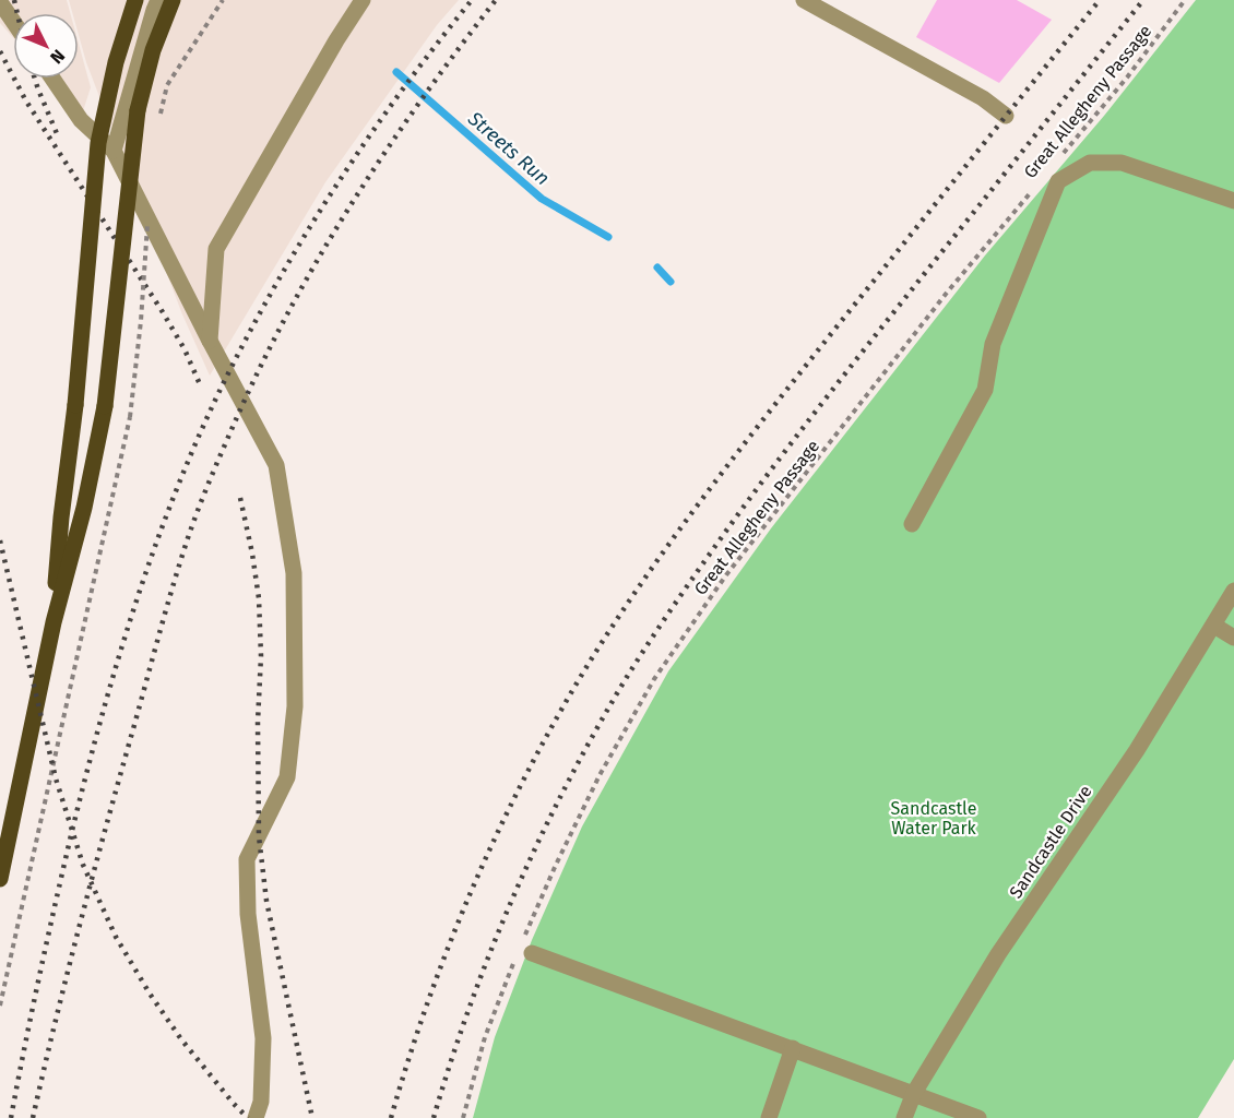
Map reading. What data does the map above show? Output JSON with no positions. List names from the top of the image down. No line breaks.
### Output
{"streets":{"street":["Sandcastle Drive"],"path":["Great Allegheny Passage"]},"water":["Streets Run"],"parks":["Sandcastle Water Park"],"north":"bottom right"}
